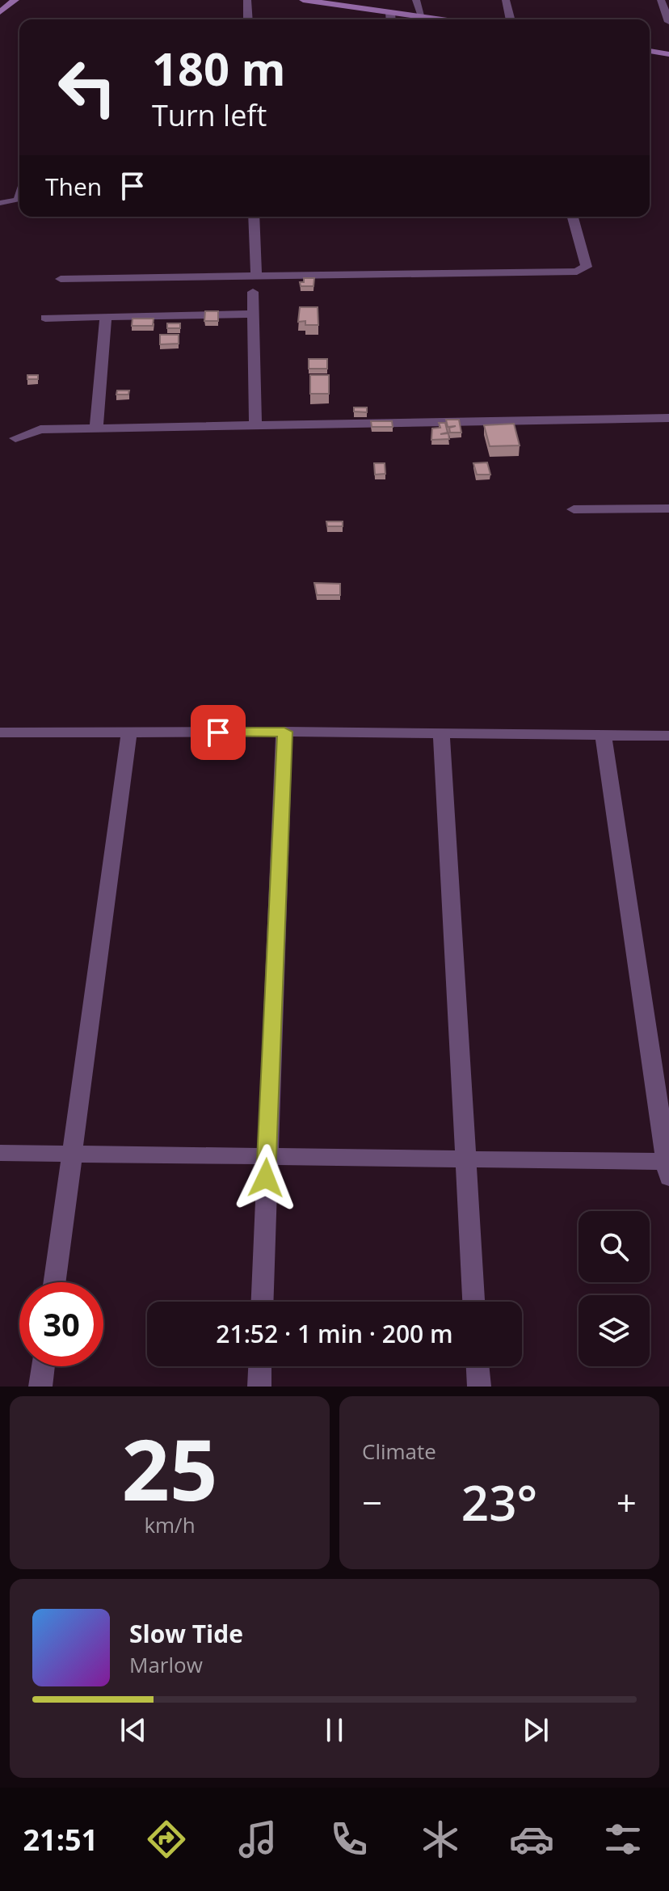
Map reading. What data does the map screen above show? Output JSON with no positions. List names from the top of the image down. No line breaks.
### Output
{"page":{"turn":["180 m","Turn left"],"then":"Then","limit":"30","trip":"21:52 · 1 min · 200 m","tile":[["25","km/h"],"Climate"],"heat":["−","23°","+"],"song":["Slow Tide","Marlow"],"tabs":"21:51"}}
